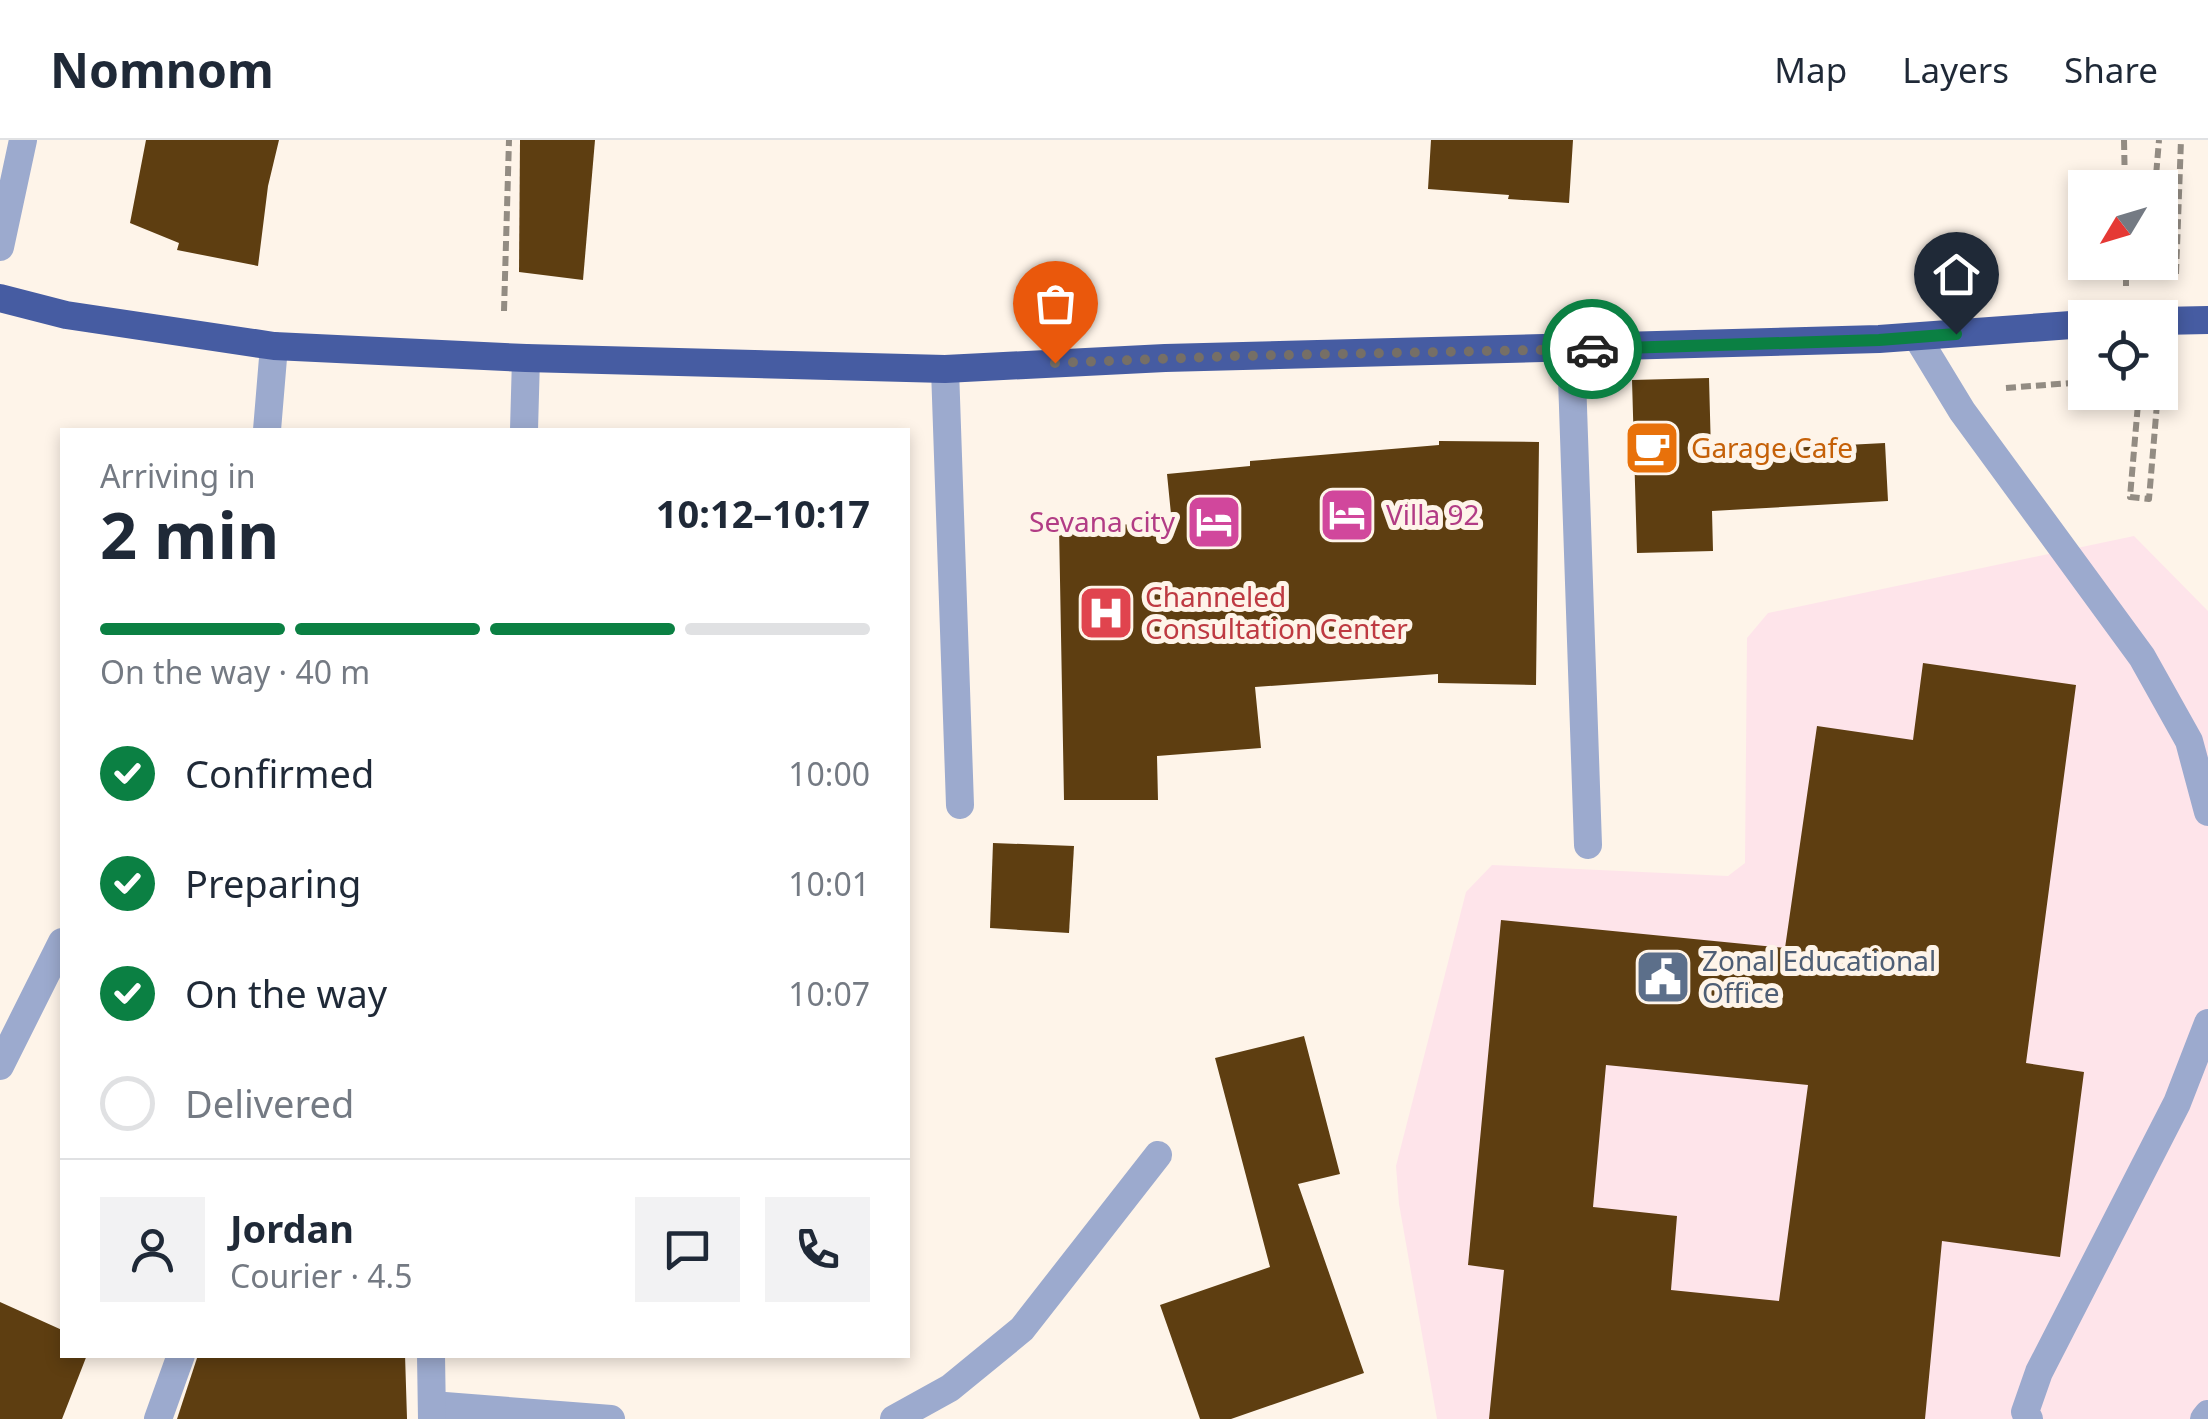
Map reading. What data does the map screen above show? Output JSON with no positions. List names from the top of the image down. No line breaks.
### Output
{"places":{"cafe":["Garage Cafe"],"hotel":["Villa 92","Sevana city"],"hospital":["Channeled Consultation Center"],"public building":["Zonal Educational Office"]},"north":"bottom left","page":{"header":"Nomnom","nav":["Map","Layers","Share"],"heading":["2 min","Arriving in","10:12–10:17"],"panel":["Jordan","Courier · 4.5"],"bar":"On the way · 40 m","list":[["Confirmed","10:00"],["Preparing","10:01"],["On the way","10:07"],"Delivered"]}}
